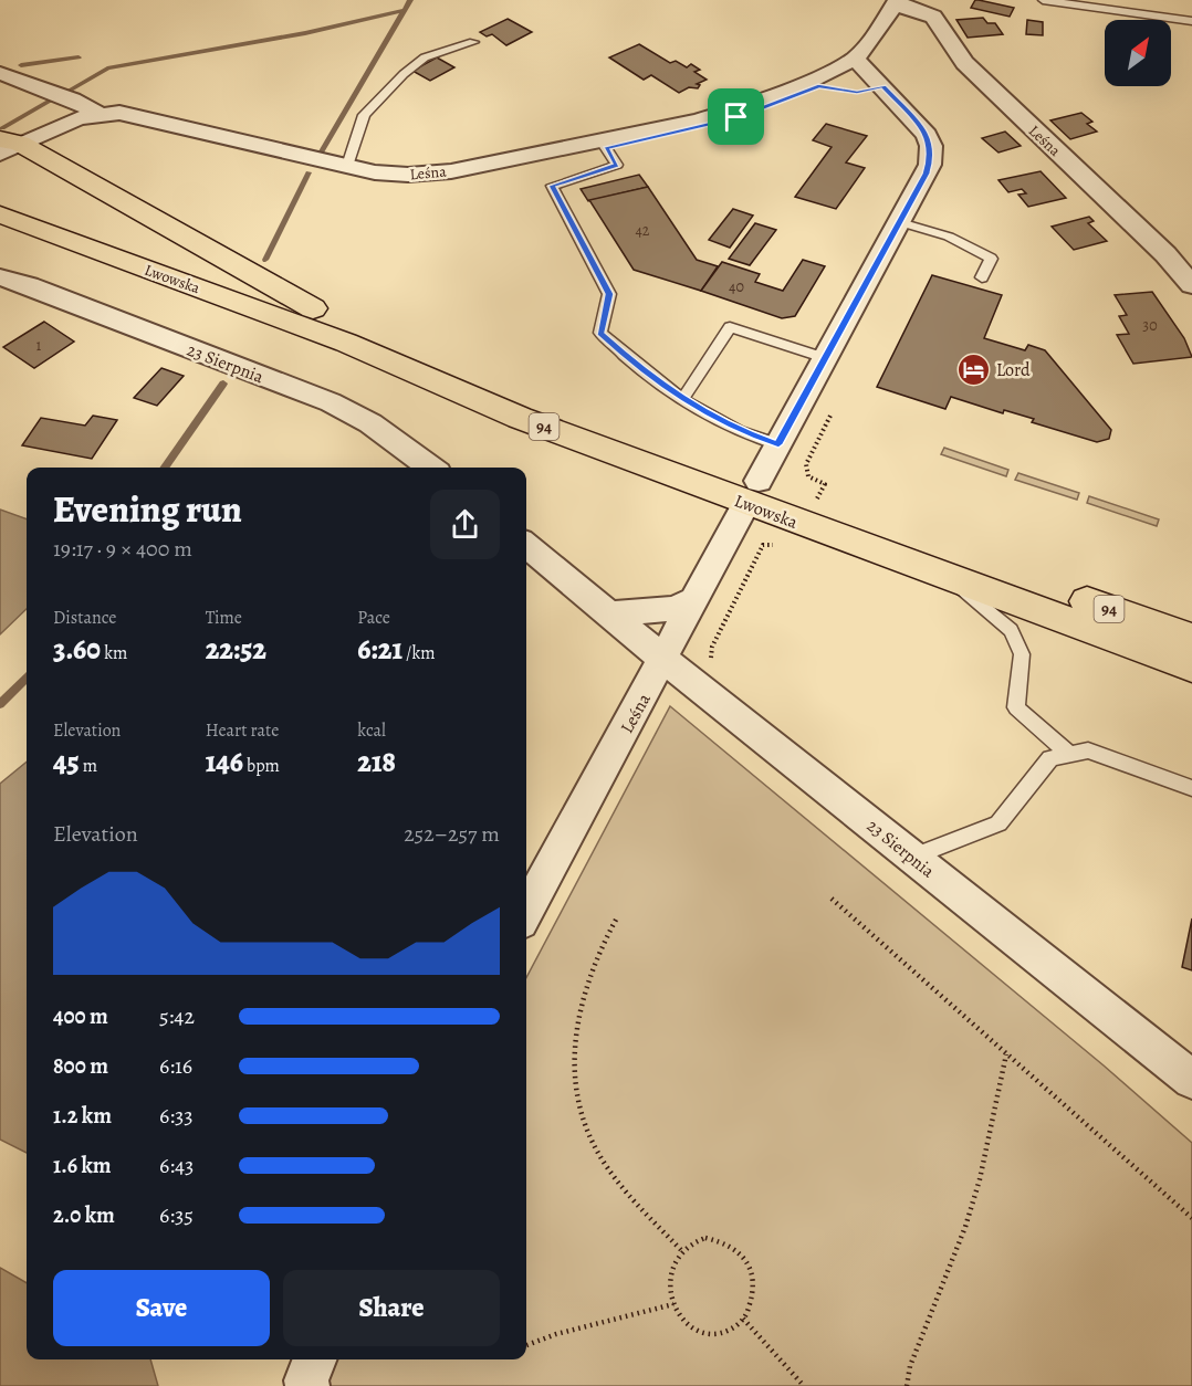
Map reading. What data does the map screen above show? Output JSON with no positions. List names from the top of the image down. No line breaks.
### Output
{"streets":{"main road":["Lwowska","94"],"street":["Leśna","23 Sierpnia"]},"crossings":[["Leśna","Lwowska"],["Leśna","23 Sierpnia"]],"places":{"hotel":["Lord"]},"house_numbers":["42","40","30","1"],"north":"top right","page":{"heading":["Evening run","19:17 · 9 × 400 m"],"stats":[["Distance","3.60 km"],["Time","22:52"],["Pace","6:21 /km"],["Elevation","45 m"],["Heart rate","146 bpm"],["kcal","218"]],"chart":["Elevation","252–257 m"],"list":[{"name":"400 m","note":"5:42"},{"name":"800 m","note":"6:16"},{"name":"1.2 km","note":"6:33"},{"name":"1.6 km","note":"6:43"},{"name":"2.0 km","note":"6:35"}],"buttons":["Save","Share"]}}
